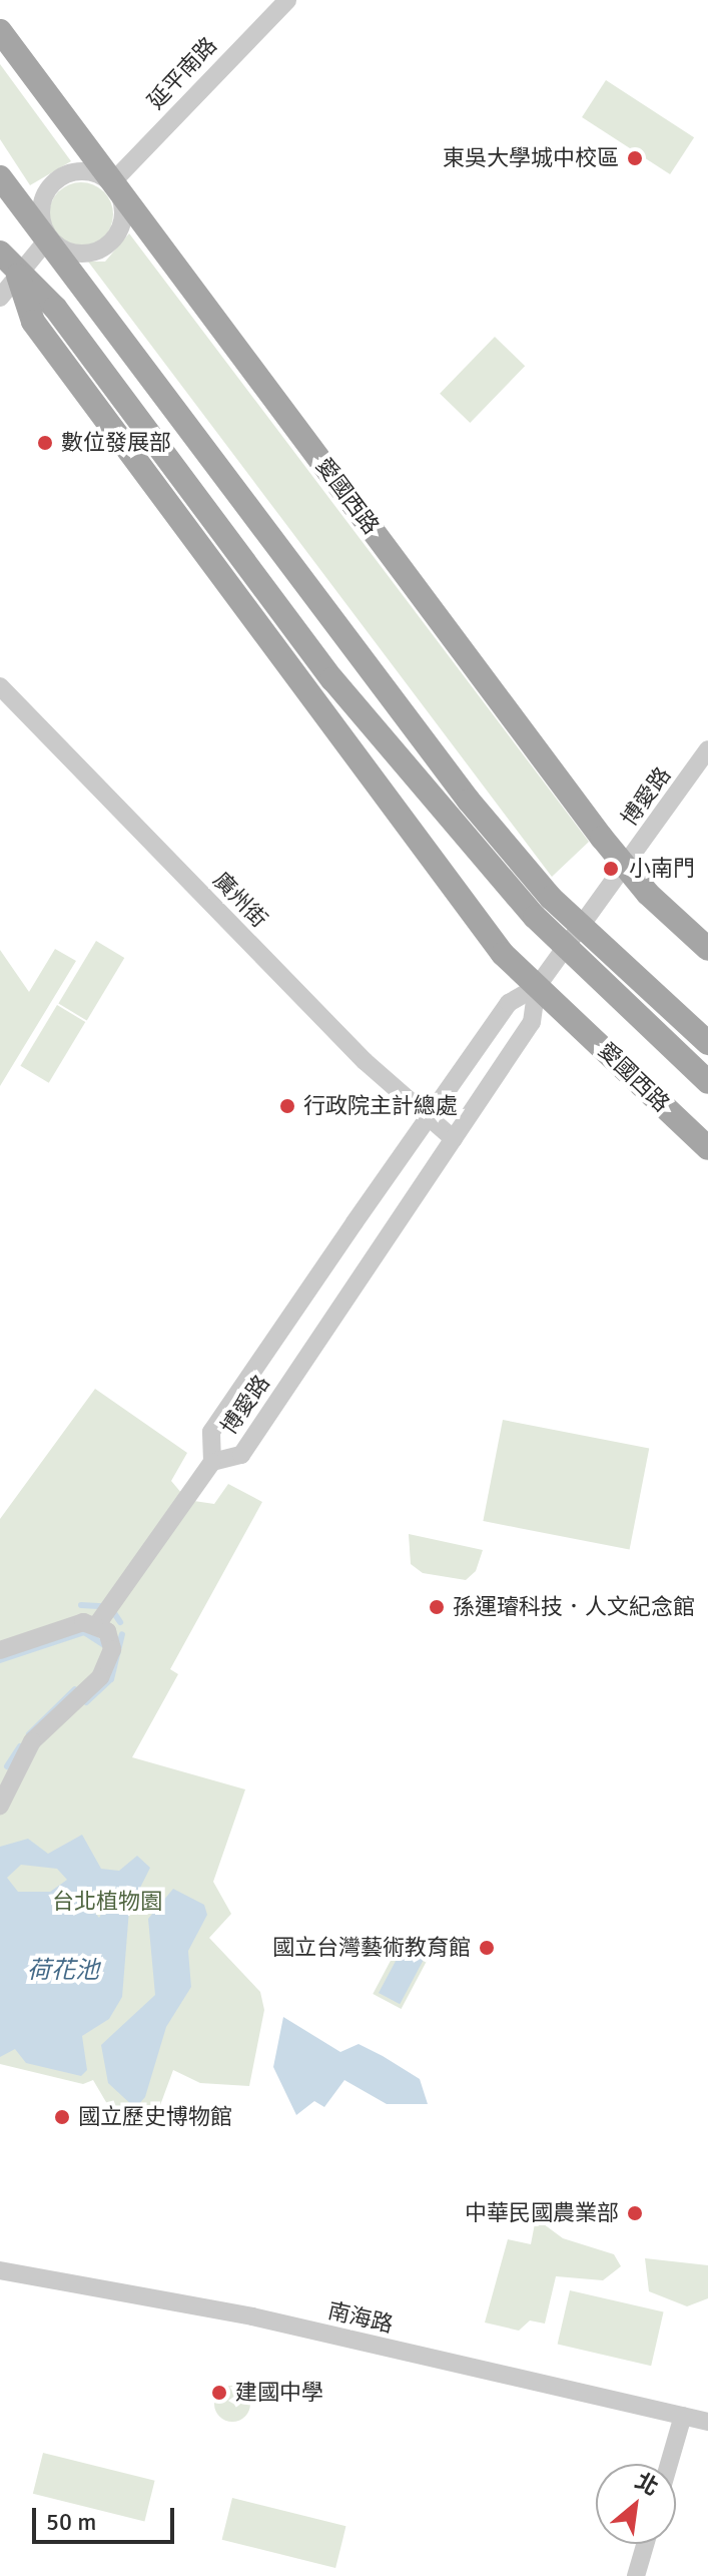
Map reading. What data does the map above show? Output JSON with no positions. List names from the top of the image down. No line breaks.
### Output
{"streets":{"main road":["愛國西路"],"street":["延平南路","博愛路","廣州街","南海路"]},"crossings":[["延平南路","愛國西路"],["愛國西路","博愛路"],["博愛路","廣州街"]],"water":["荷花池"],"parks":["台北植物園"],"places":["東吳大學城中校區","數位發展部","小南門","行政院主計總處","孫運璿科技．人文紀念館","國立台灣藝術教育館","國立歷史博物館","中華民國農業部","建國中學"],"scale_bar":"50 m","north":"top right"}
